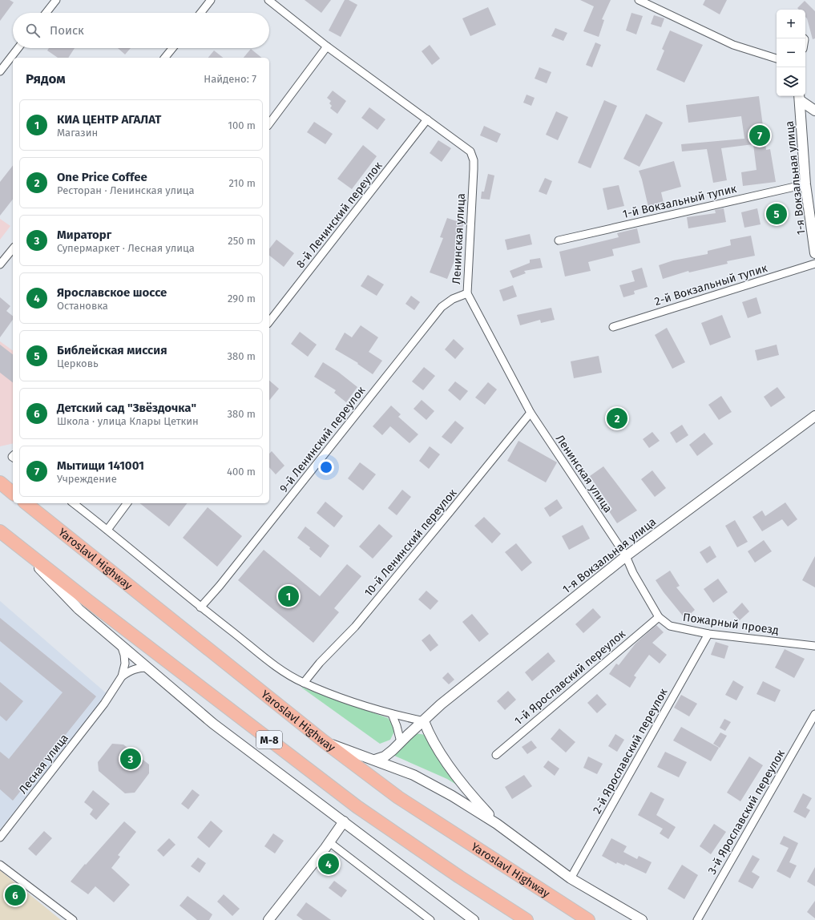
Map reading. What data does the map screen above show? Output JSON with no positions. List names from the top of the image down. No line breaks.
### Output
{"streets":{"highway":["Yaroslavl Highway","М-8"],"street":["1-я Вокзальная улица","1-й Вокзальный тупик","8-й Ленинский переулок","Ленинская улица","2-й Вокзальный тупик","9-й Ленинский переулок","10-й Ленинский переулок","Пожарный проезд","1-й Ярославский переулок","2-й Ярославский переулок","Лесная улица","3-й Ярославский переулок"]},"crossings":[["1-я Вокзальная улица","1-й Вокзальный тупик"],["1-я Вокзальная улица","Ленинская улица"],["1-я Вокзальная улица","Пожарный проезд"],["8-й Ленинский переулок","Ленинская улица"],["Ленинская улица","9-й Ленинский переулок"],["Ленинская улица","10-й Ленинский переулок"],["Ленинская улица","Пожарный проезд"],["Пожарный проезд","1-й Ярославский переулок"],["Пожарный проезд","2-й Ярославский переулок"]],"page":{"map_buttons":["+","−"],"search":"Поиск","heading":["Рядом","Найдено: 7"],"list":[{"mark":"1","name":"КИА ЦЕНТР АГАЛАТ","note":"Магазин","value":"100 m"},{"mark":"2","name":"One Price Coffee","note":"Ресторан · Ленинская улица","value":"210 m"},{"mark":"3","name":"Мираторг","note":"Супермаркет · Лесная улица","value":"250 m"},{"mark":"4","name":"Ярославское шоссе","note":"Остановка","value":"290 m"},{"mark":"5","name":"Библейская миссия","note":"Церковь","value":"380 m"},{"mark":"6","name":"Детский сад \"Звёздочка\"","note":"Школа · улица Клары Цеткин","value":"380 m"},{"mark":"7","name":"Мытищи 141001","note":"Учреждение","value":"400 m"}],"pins":["7","5","2","1","3","4","6"]}}
